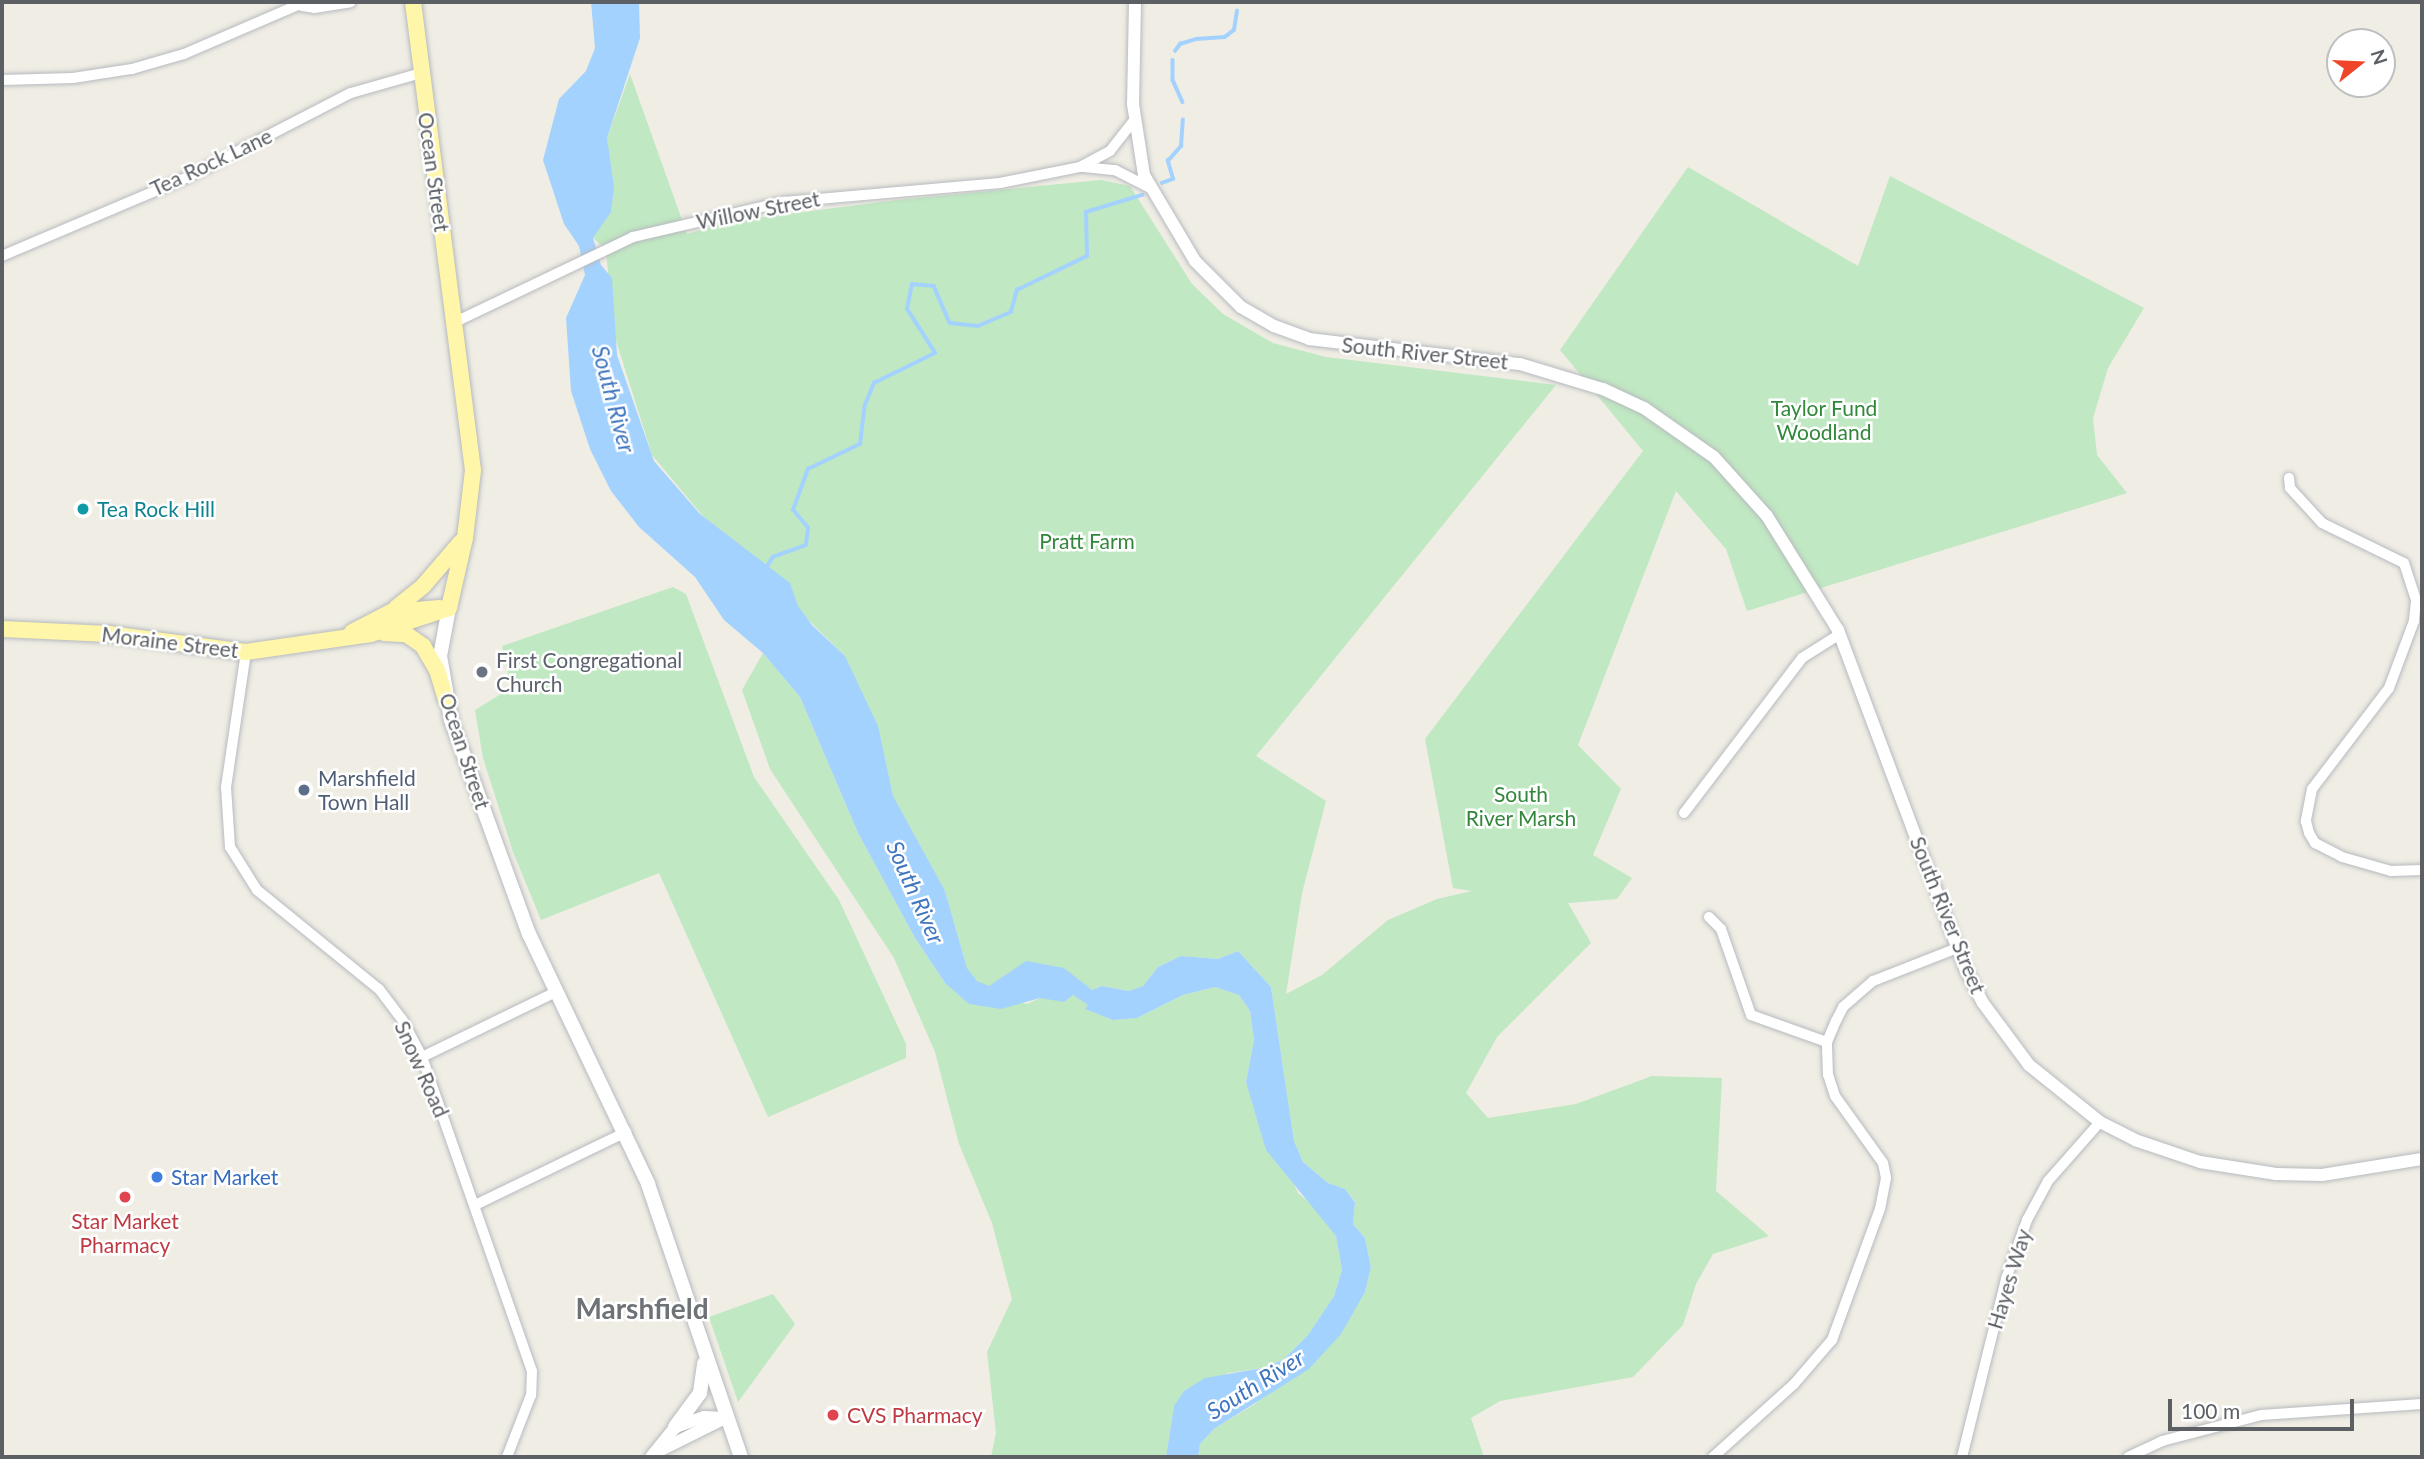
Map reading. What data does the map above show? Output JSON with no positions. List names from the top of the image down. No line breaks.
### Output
{"streets":{"main road":["Ocean Street","Moraine Street"],"street":["Tea Rock Lane","Willow Street","South River Street","Snow Road","Hayes Way"]},"crossings":[["Tea Rock Lane","Ocean Street"],["Ocean Street","Willow Street"],["Ocean Street","Moraine Street"],["Willow Street","South River Street"],["South River Street","Hayes Way"],["Moraine Street","Snow Road"]],"districts":["Marshfield"],"water":["South River"],"parks":["Taylor Fund Woodland","Pratt Farm","South River Marsh"],"places":["Tea Rock Hill","First Congregational Church","Marshfield Town Hall","Star Market","Star Market Pharmacy","CVS Pharmacy"],"scale_bar":"100 m","north":"right"}
